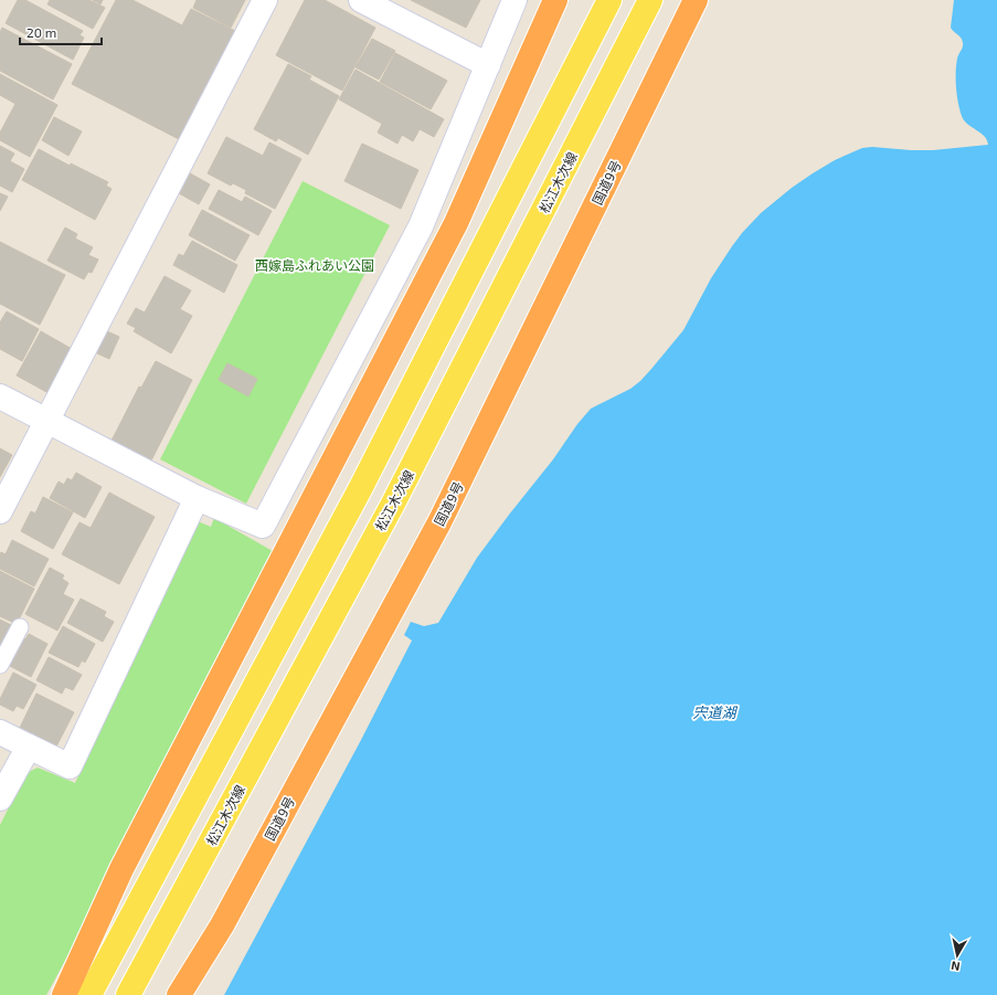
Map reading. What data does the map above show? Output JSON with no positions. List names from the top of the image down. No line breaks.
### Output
{"streets":{"highway":["国道9号"],"main road":["松江木次線"]},"water":["宍道湖"],"parks":["西嫁島ふれあい公園"],"scale_bar":"20 m","north":"bottom"}
